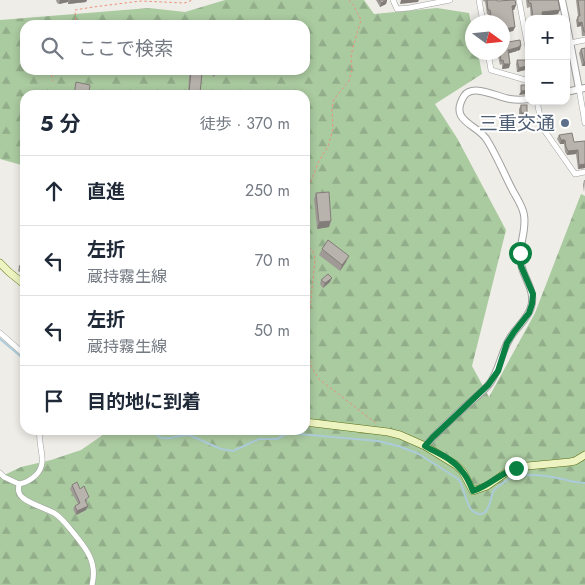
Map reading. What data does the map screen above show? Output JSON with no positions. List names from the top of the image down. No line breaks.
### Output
{"places":["三重交通"],"north":"right","page":{"map_buttons":["+","−"],"search":"ここで検索","heading":["5 分","徒歩 · 370 m"],"list":[["直進","250 m"],["左折","蔵持霧生線","70 m"],["左折","蔵持霧生線","50 m"],"目的地に到着"]}}
